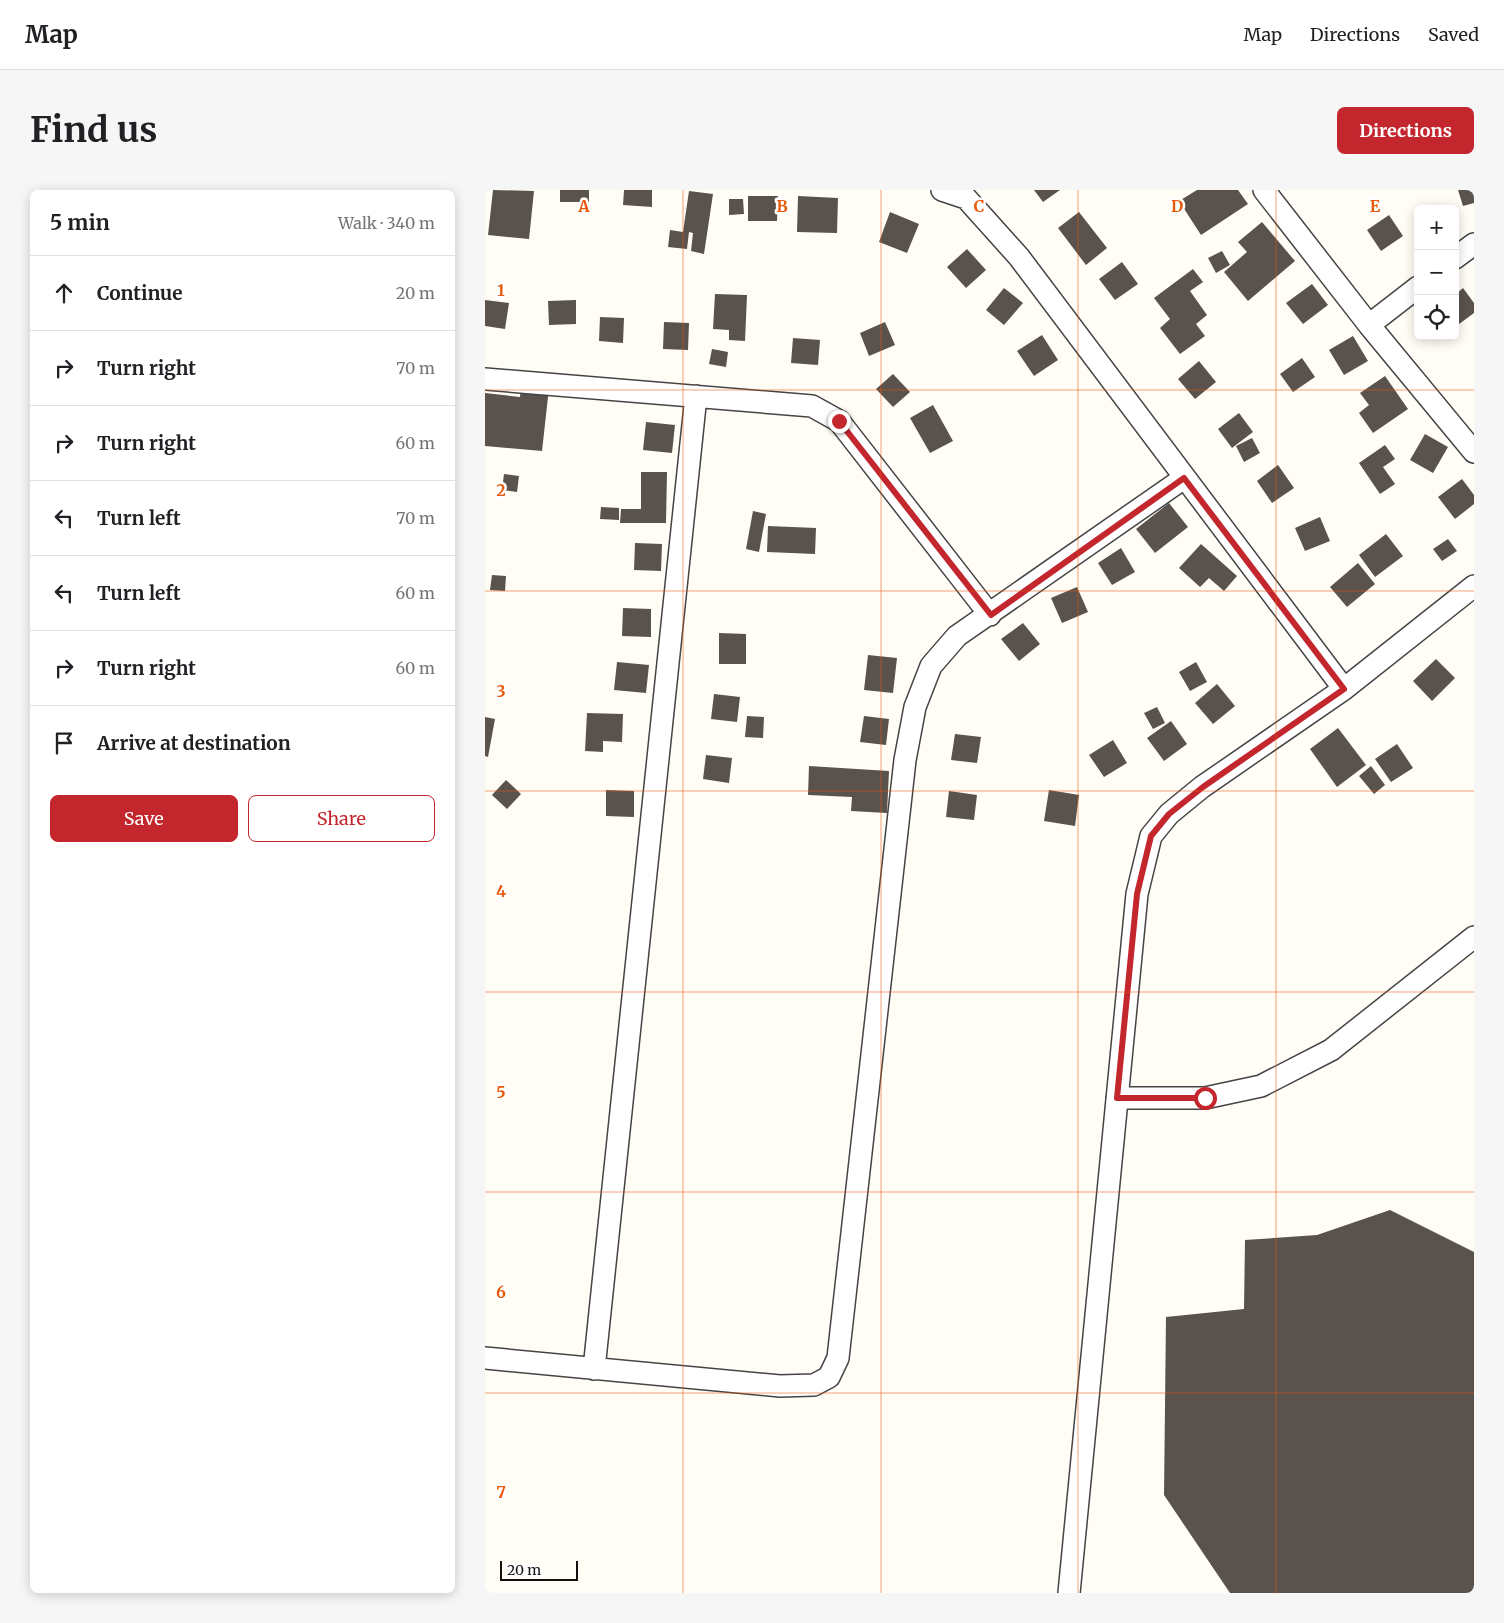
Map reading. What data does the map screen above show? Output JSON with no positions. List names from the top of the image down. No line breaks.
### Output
{"scale_bar":"20 m","page":{"header":"Map","nav":["Map","Directions","Saved"],"buttons":["Directions",["Save","Share"]],"title":"Find us","heading":["5 min","Walk · 340 m"],"map_buttons":["+","−"],"list":[["Continue","20 m"],["Turn right","70 m"],["Turn right","60 m"],["Turn left","70 m"],["Turn left","60 m"],["Turn right","60 m"],"Arrive at destination"],"scale":"20 m"},"grid":{"columns":["A","B","C","D","E"],"rows":["1","2","3","4","5","6","7"]}}
